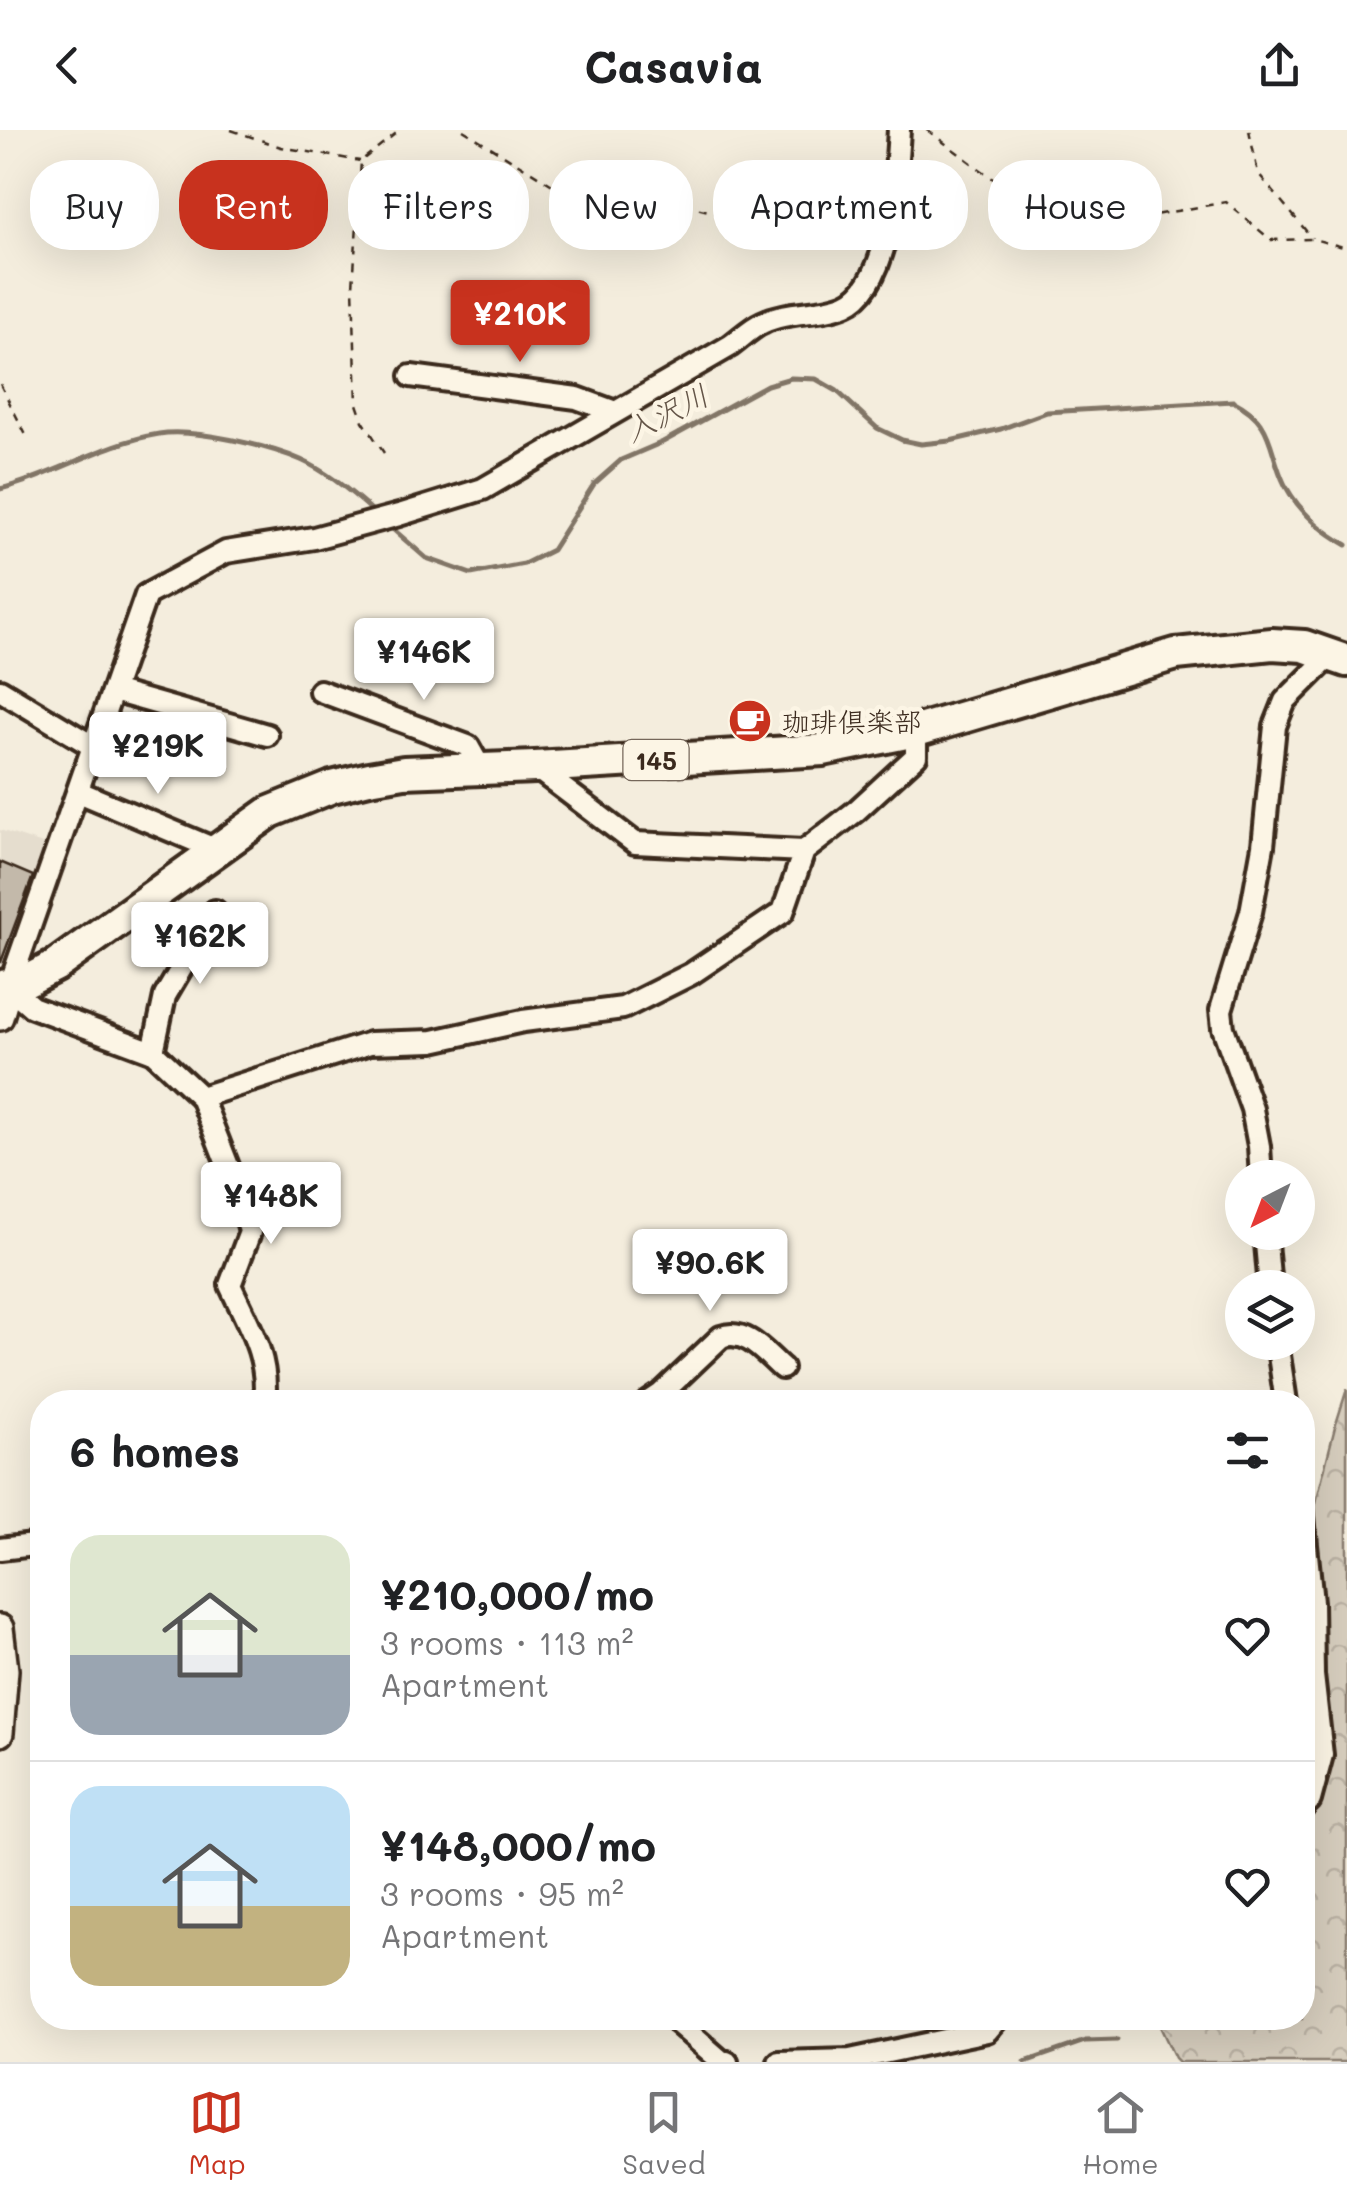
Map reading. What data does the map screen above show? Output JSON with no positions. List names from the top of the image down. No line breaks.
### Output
{"streets":{"highway":["145"]},"water":["入沢川"],"places":{"cafe":["珈琲倶楽部"]},"north":"bottom left","page":{"header":"Casavia","chip":["Buy","Rent","Filters","New","Apartment","House"],"price":["¥210K","¥146K","¥219K","¥162K","¥148K","¥90.6K"],"heading":"6 homes","list":[{"name":"¥210,000/mo","note":"3 rooms · 113 m² · Apartment"},{"name":"¥148,000/mo","note":"3 rooms · 95 m² · Apartment"}],"tabs":["Map","Saved","Home"]}}
